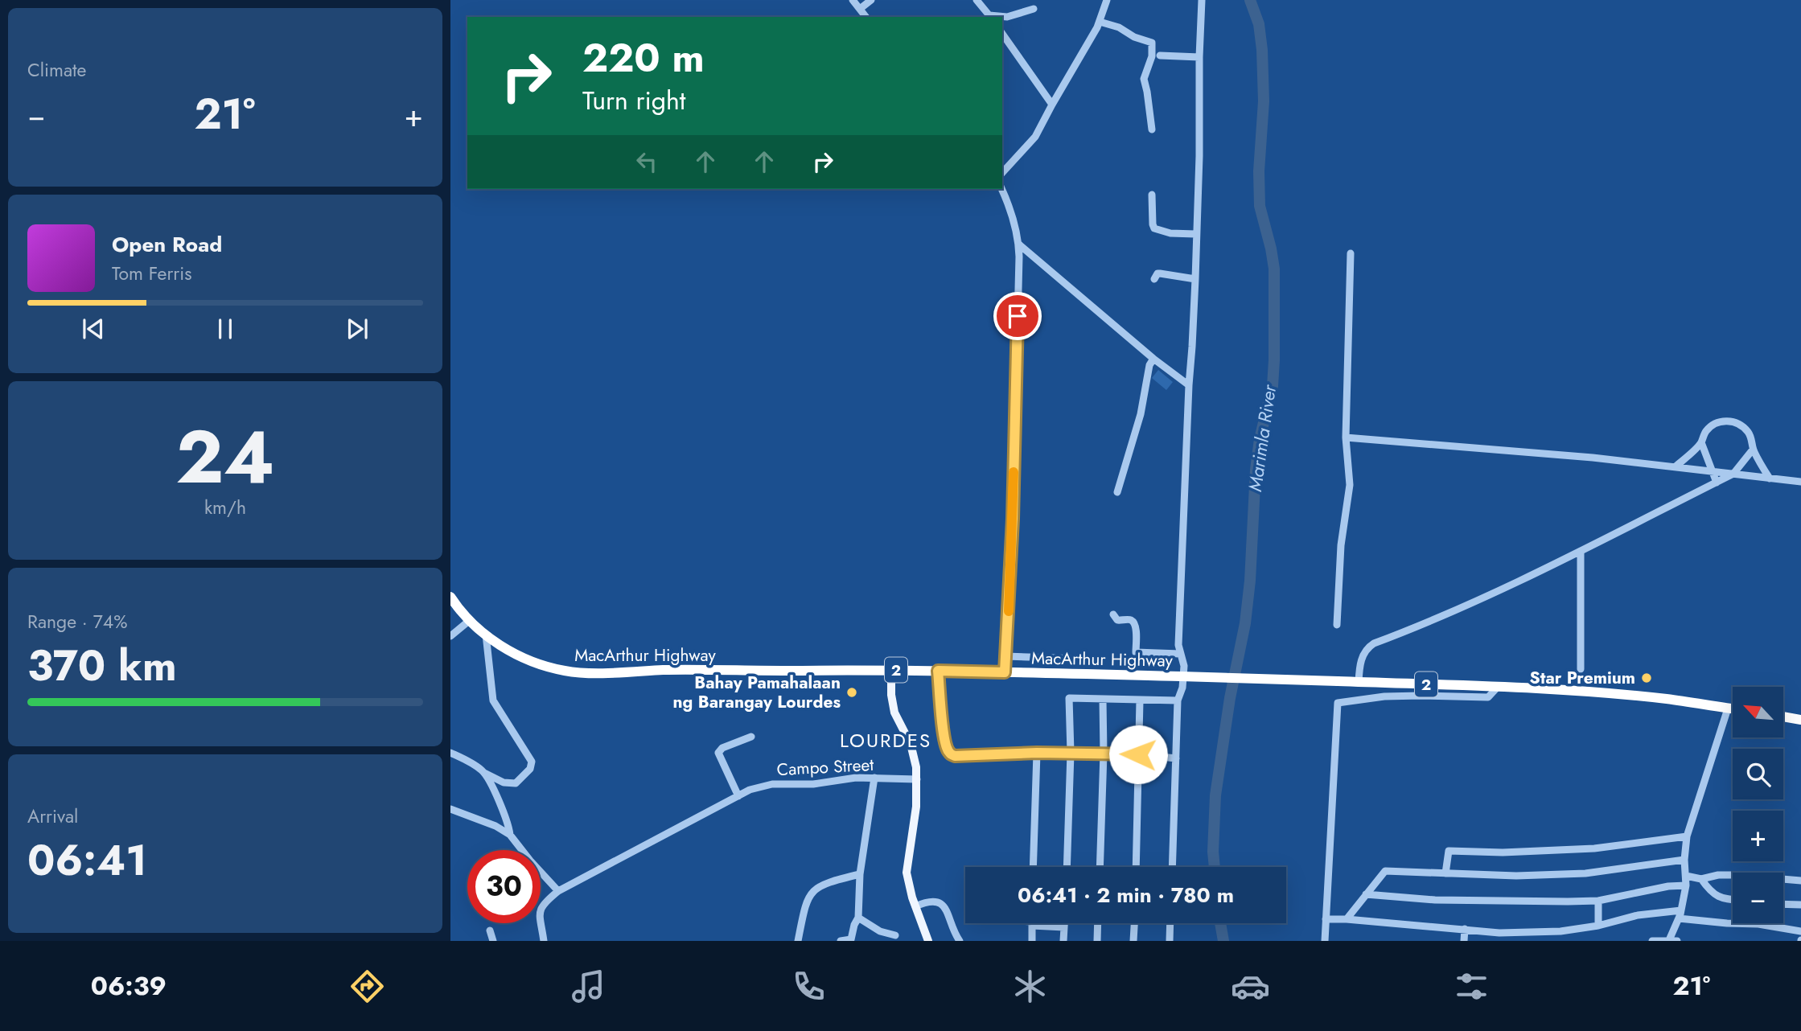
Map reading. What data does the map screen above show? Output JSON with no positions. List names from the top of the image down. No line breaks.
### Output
{"streets":{"highway":["MacArthur Highway","2"],"street":["Campo Street"]},"districts":["LOURDES"],"water":["Marimla River"],"places":["Star Premium","Bahay Pamahalaan ng Barangay Lourdes"],"north":"top left","page":{"tile":["Climate",["24","km/h"],["Range · 74%","370 km"],["Arrival","06:41"]],"turn":["220 m","Turn right"],"heat":["−","21°","+"],"song":["Open Road","Tom Ferris"],"map_buttons":["+","−"],"limit":"30","trip":"06:41 · 2 min · 780 m","tabs":["06:39","21°"]}}
